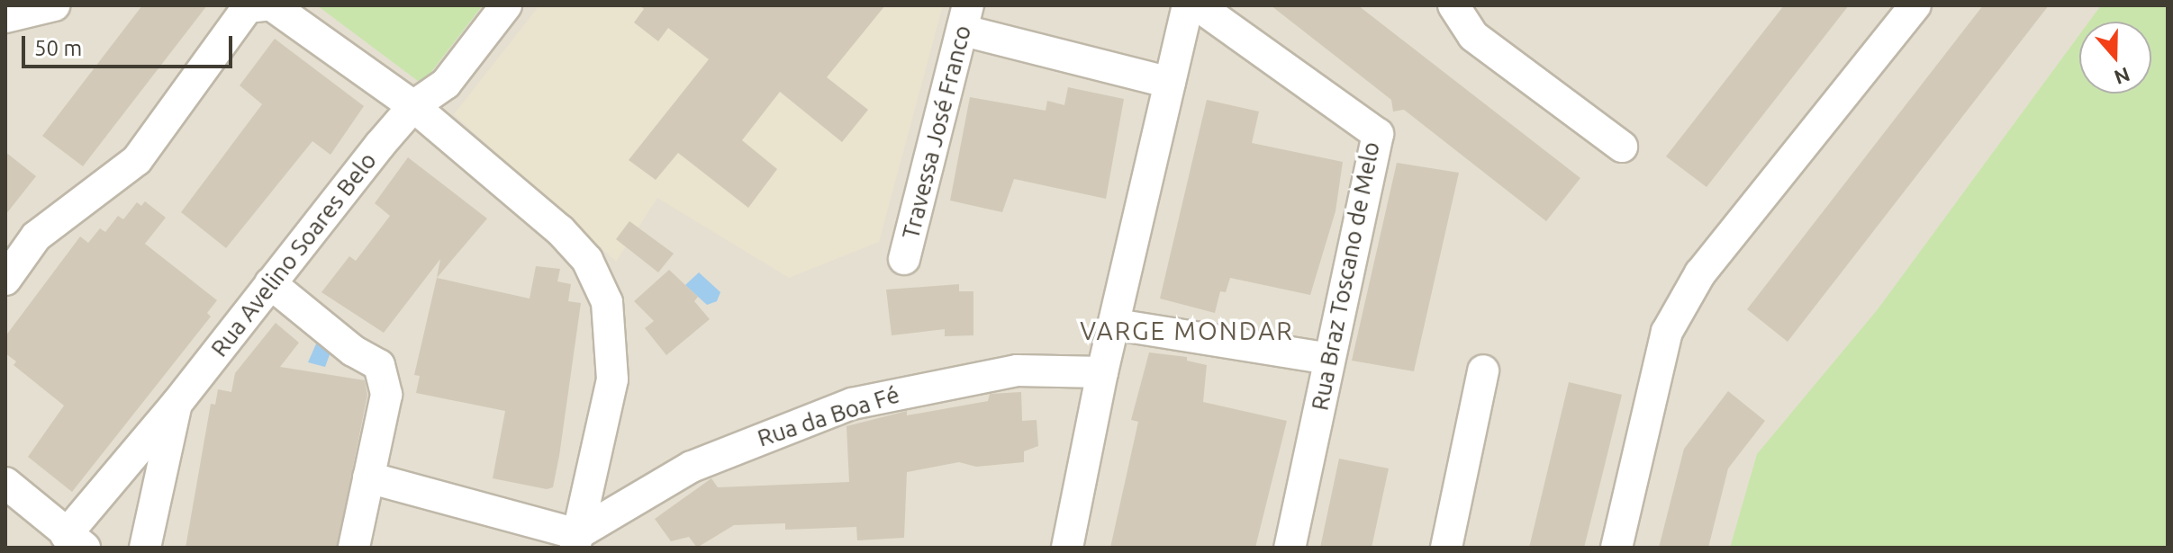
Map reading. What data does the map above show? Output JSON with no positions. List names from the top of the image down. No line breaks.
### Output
{"streets":{"street":["Travessa José Franco","Rua Avelino Soares Belo","Rua Braz Toscano de Melo","Rua da Boa Fé"]},"districts":["VARGE MONDAR"],"scale_bar":"50 m","north":"bottom"}
